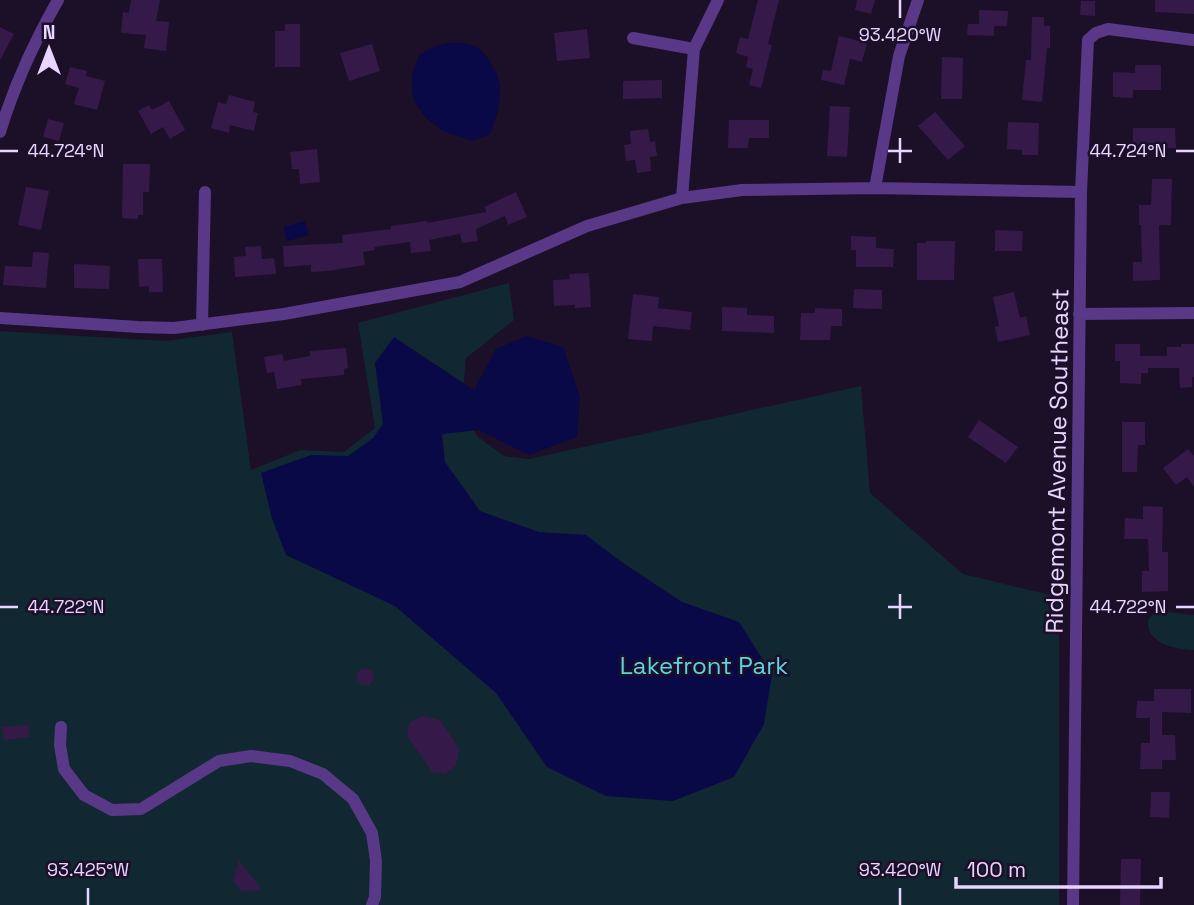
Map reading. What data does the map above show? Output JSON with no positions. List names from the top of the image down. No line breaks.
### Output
{"streets":{"street":["Ridgemont Avenue Southeast"]},"parks":["Lakefront Park"],"scale_bar":"100 m","north":"top","coordinates":["93.420°W","44.724°N","44.722°N","93.425°W"]}
